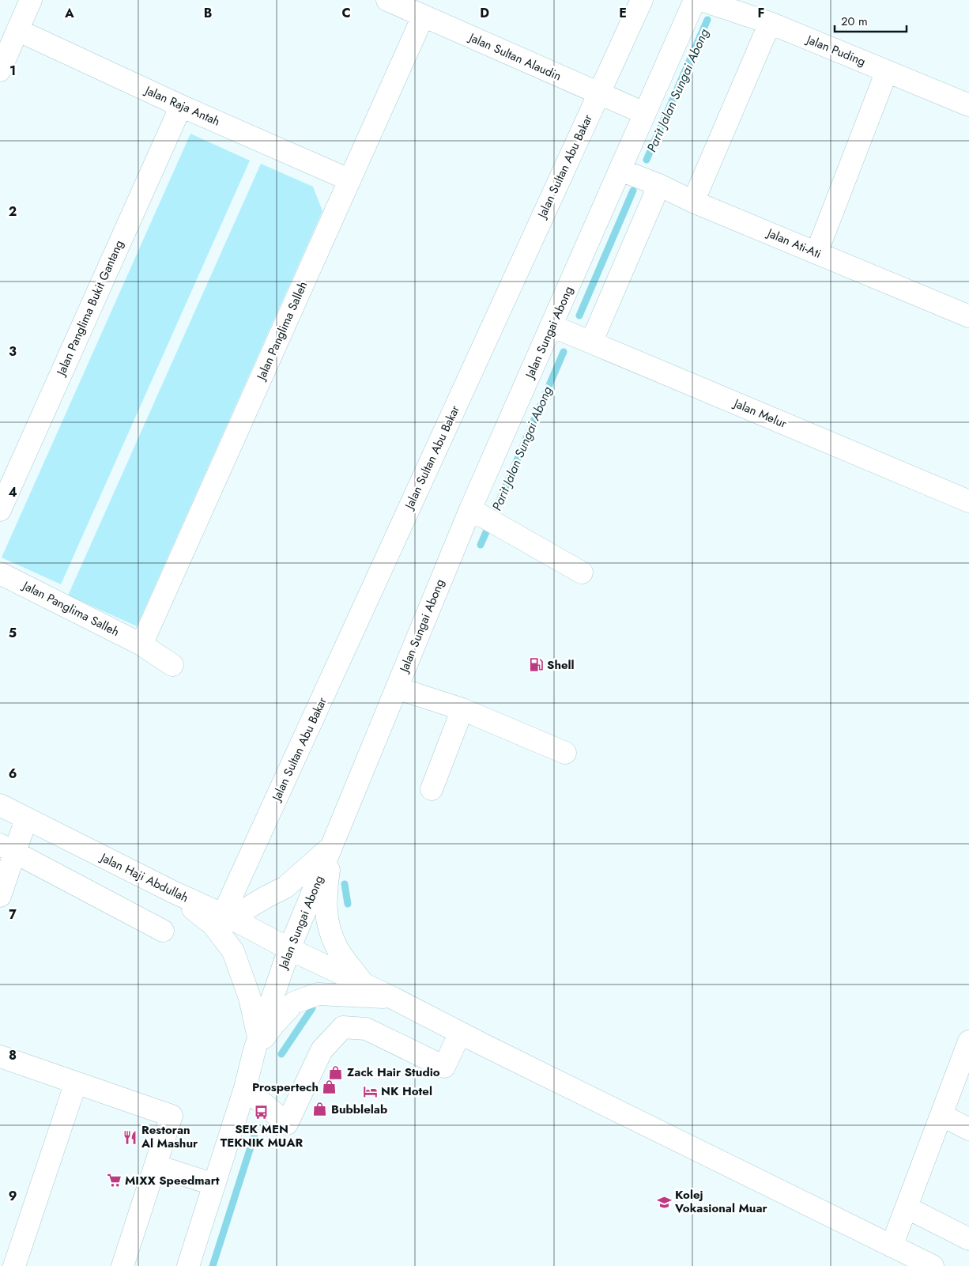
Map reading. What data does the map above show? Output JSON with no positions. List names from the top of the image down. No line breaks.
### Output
{"streets":{"street":["Jalan Puding","Jalan Sultan Alaudin","Jalan Raja Antah","Jalan Sultan Abu Bakar","Jalan Ati-Ati","Jalan Panglima Bukit Gantang","Jalan Panglima Salleh","Jalan Sungai Abong","Jalan Melur","Jalan Haji Abdullah"]},"crossings":[["Jalan Sultan Alaudin","Jalan Sultan Abu Bakar"],["Jalan Sultan Alaudin","Jalan Panglima Salleh"],["Jalan Sultan Alaudin","Jalan Sungai Abong"],["Jalan Raja Antah","Jalan Panglima Bukit Gantang"],["Jalan Raja Antah","Jalan Panglima Salleh"],["Jalan Sultan Abu Bakar","Jalan Haji Abdullah"],["Jalan Ati-Ati","Jalan Sungai Abong"],["Jalan Sungai Abong","Jalan Melur"],["Jalan Sungai Abong","Jalan Haji Abdullah"]],"water":["Parit Jalan Sungai Abong"],"places":{"fuel station":["Shell"],"shop":["Zack Hair Studio","Prospertech","Bubblelab"],"hotel":["NK Hotel"],"bus stop":["SEK MEN TEKNIK MUAR"],"restaurant":["Restoran Al Mashur"],"supermarket":["MIXX Speedmart"],"school or university":["Kolej Vokasional Muar"]},"scale_bar":"20 m","grid":{"columns":["A","B","C","D","E","F"],"rows":["1","2","3","4","5","6","7","8","9"]}}
